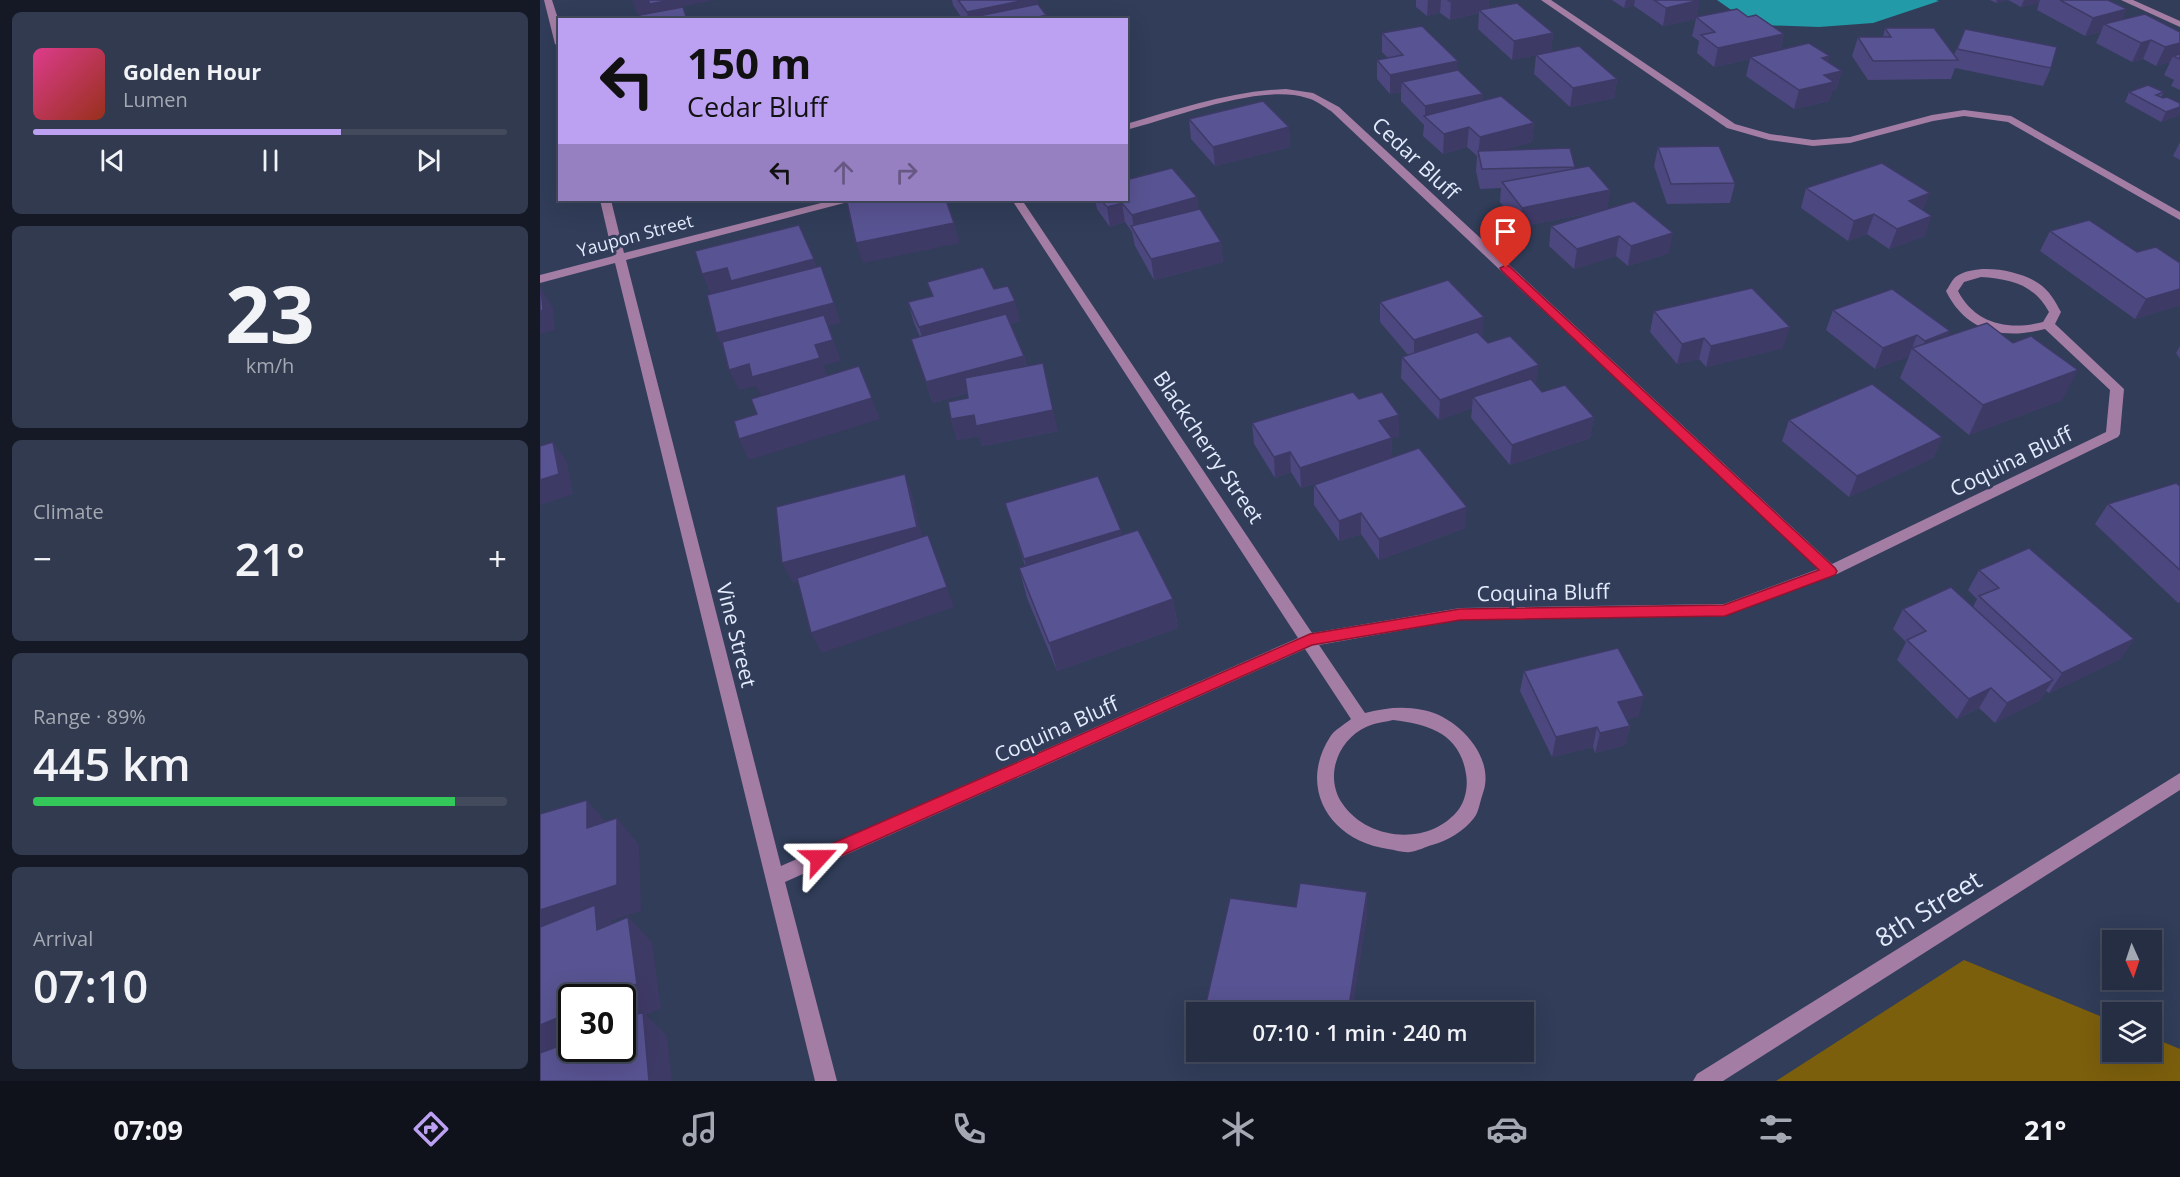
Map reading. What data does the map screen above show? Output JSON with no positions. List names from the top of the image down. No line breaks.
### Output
{"streets":{"street":["Cedar Bluff","Yaupon Street","Blackcherry Street","Coquina Bluff","Vine Street","8th Street"]},"crossings":[["Cedar Bluff","Coquina Bluff"],["Yaupon Street","Vine Street"],["Blackcherry Street","Coquina Bluff"],["Coquina Bluff","Vine Street"]],"north":"bottom","page":{"turn":["150 m","Cedar Bluff"],"song":["Golden Hour","Lumen"],"tile":[["23","km/h"],"Climate",["Range · 89%","445 km"],["Arrival","07:10"]],"heat":["−","21°","+"],"limit":"30","trip":"07:10 · 1 min · 240 m","tabs":["07:09","21°"]}}
